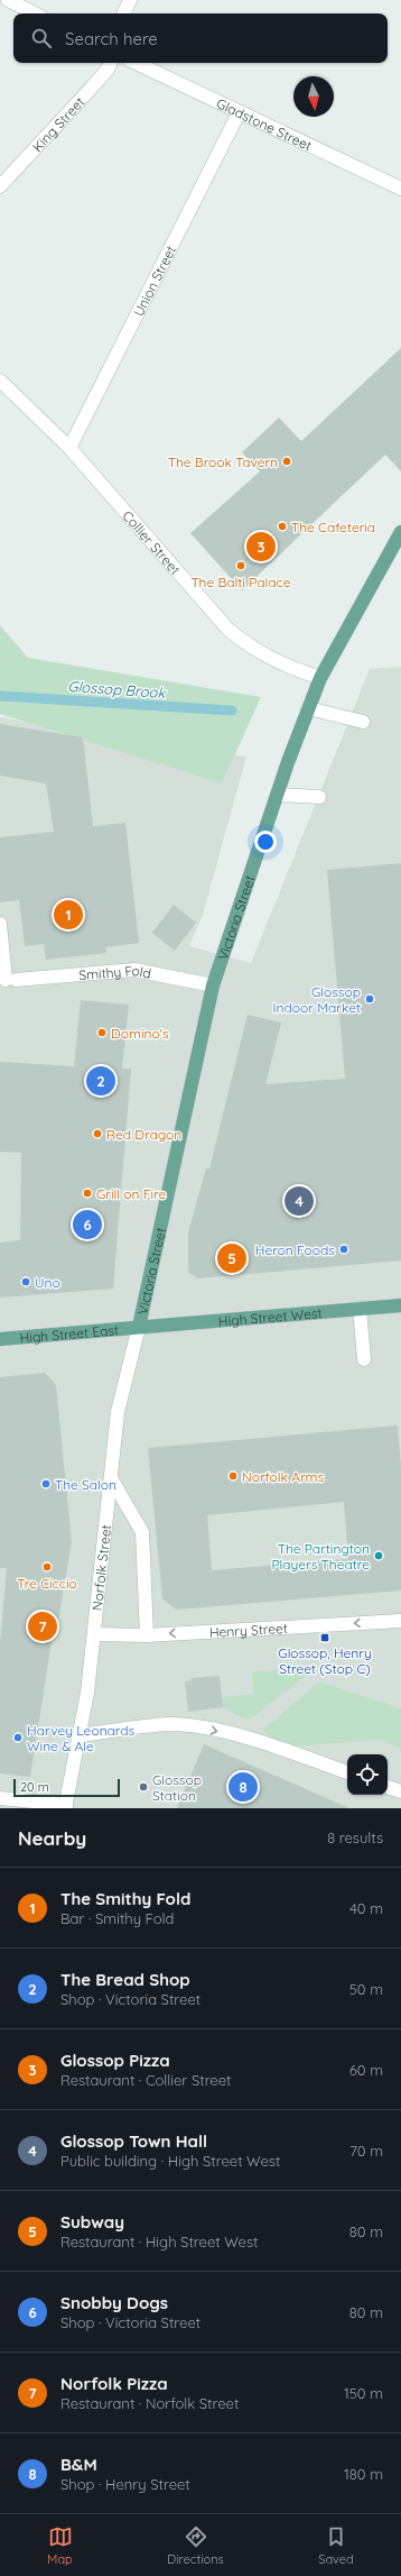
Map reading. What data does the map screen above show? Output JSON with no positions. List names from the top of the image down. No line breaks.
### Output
{"streets":{"main road":["Victoria Street","High Street West","High Street East"],"street":["King Street","Gladstone Street","Union Street","Collier Street","Smithy Fold","Norfolk Street","Henry Street"]},"crossings":[["Gladstone Street","Union Street"],["Union Street","Collier Street"],["Collier Street","Victoria Street"],["Victoria Street","Smithy Fold"],["Victoria Street","High Street West"],["Victoria Street","High Street East"],["Victoria Street","Norfolk Street"],["High Street West","High Street East"],["High Street West","Norfolk Street"],["High Street East","Norfolk Street"],["Norfolk Street","Henry Street"]],"water":["Glossop Brook"],"places":{"other":["The Brook Tavern","The Cafeteria","The Balti Palace","Glossop Indoor Market","Domino's","Red Dragon","Grill on Fire","Heron Foods","Uno","Norfolk Arms","The Salon","The Partington Players Theatre","Tre Ciccio","Harvey Leonards Wine & Ale","Glossop Station"],"transit":["Glossop, Henry Street (Stop C)"]},"scale_bar":"20 m","north":"bottom","page":{"search":"Search here","pins":["3","1","2","4","6","5","7","8"],"scale":"20 m","heading":["Nearby","8 results"],"list":[{"mark":"1","name":"The Smithy Fold","note":"Bar · Smithy Fold","value":"40 m"},{"mark":"2","name":"The Bread Shop","note":"Shop · Victoria Street","value":"50 m"},{"mark":"3","name":"Glossop Pizza","note":"Restaurant · Collier Street","value":"60 m"},{"mark":"4","name":"Glossop Town Hall","note":"Public building · High Street West","value":"70 m"},{"mark":"5","name":"Subway","note":"Restaurant · High Street West","value":"80 m"},{"mark":"6","name":"Snobby Dogs","note":"Shop · Victoria Street","value":"80 m"},{"mark":"7","name":"Norfolk Pizza","note":"Restaurant · Norfolk Street","value":"150 m"},{"mark":"8","name":"B&M","note":"Shop · Henry Street","value":"180 m"}],"nav":["Map","Directions","Saved"]}}
